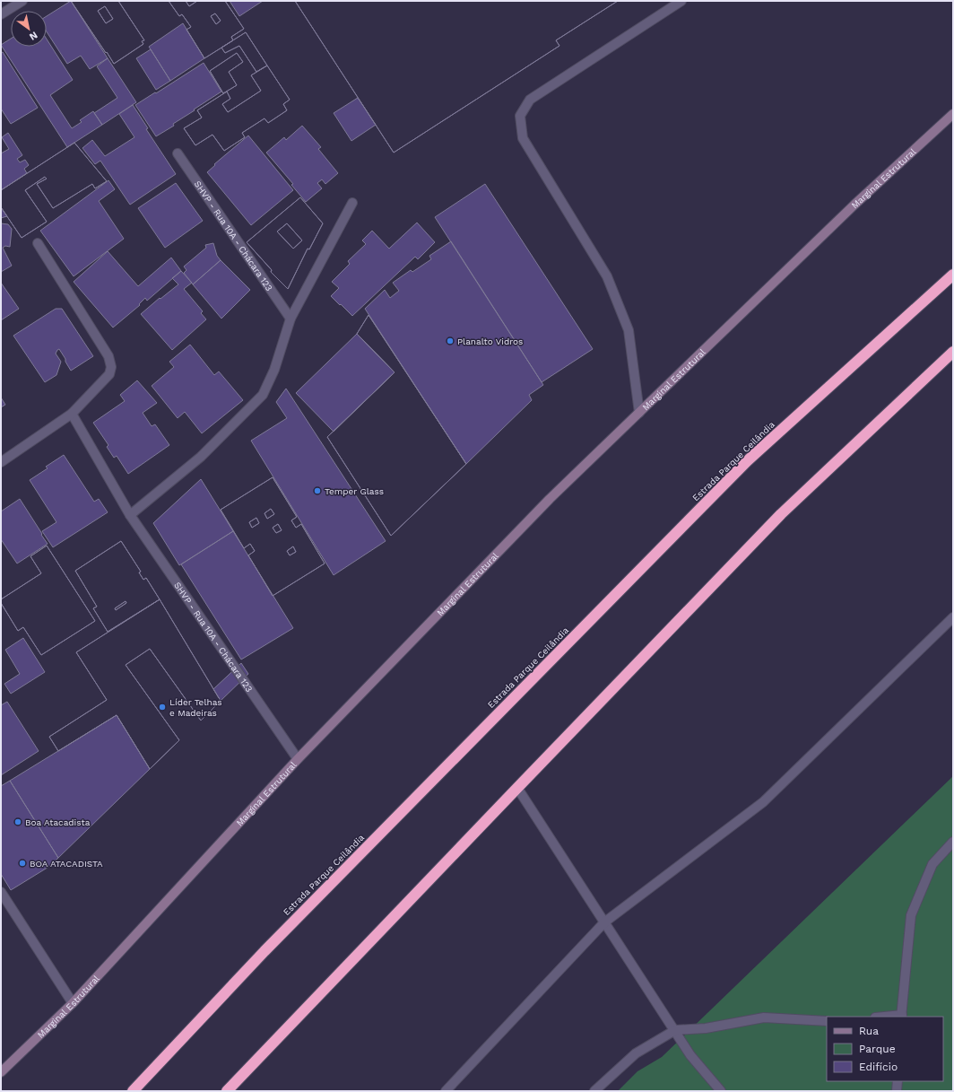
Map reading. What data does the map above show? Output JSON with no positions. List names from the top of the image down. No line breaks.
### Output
{"streets":{"highway":["Estrada Parque Ceilândia"],"main road":["Marginal Estrutural"],"street":["SHVP - Rua 10A - Chácara 123"]},"crossings":[["Marginal Estrutural","SHVP - Rua 10A - Chácara 123"]],"places":["Planalto Vidros","Temper Glass","Líder Telhas e Madeiras","Boa Atacadista","BOA ATACADISTA"],"legend":["Rua","Parque","Edifício"],"north":"bottom right"}
